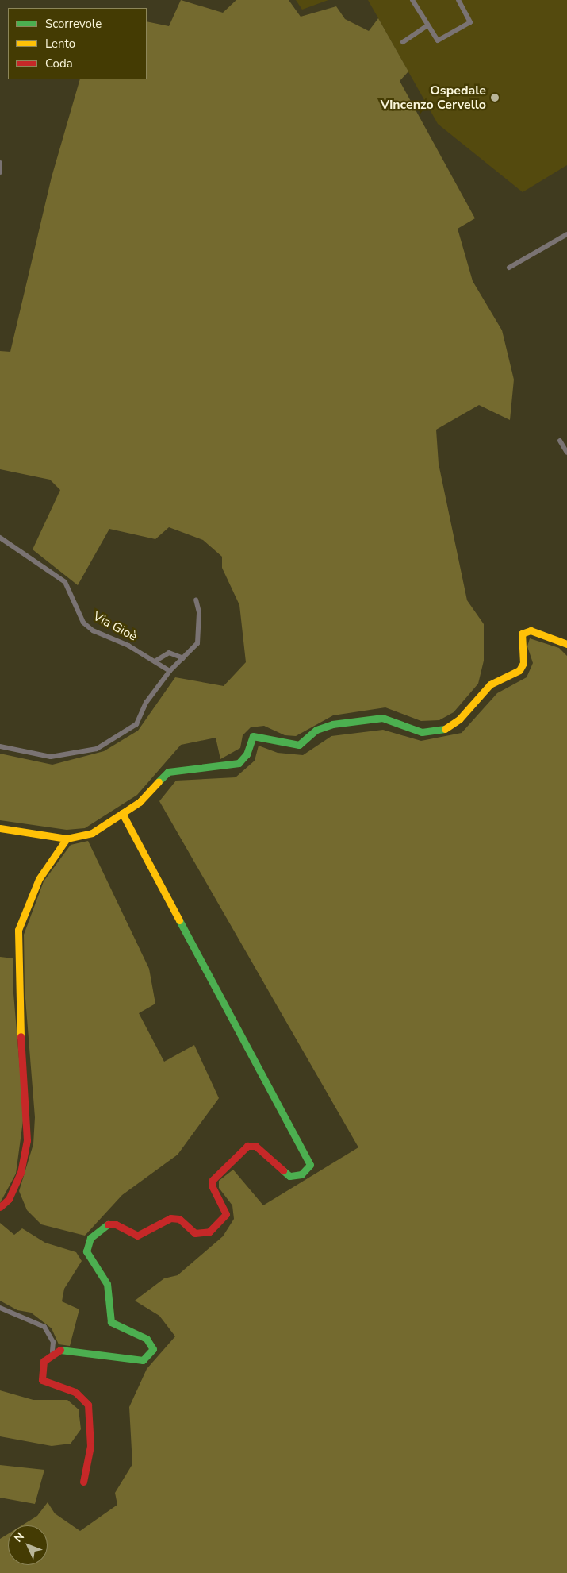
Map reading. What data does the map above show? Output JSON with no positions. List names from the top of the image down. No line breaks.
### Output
{"streets":{"street":["Via Gioè"]},"places":["Ospedale Vincenzo Cervello"],"legend":["Scorrevole","Lento","Coda"],"north":"top left"}
